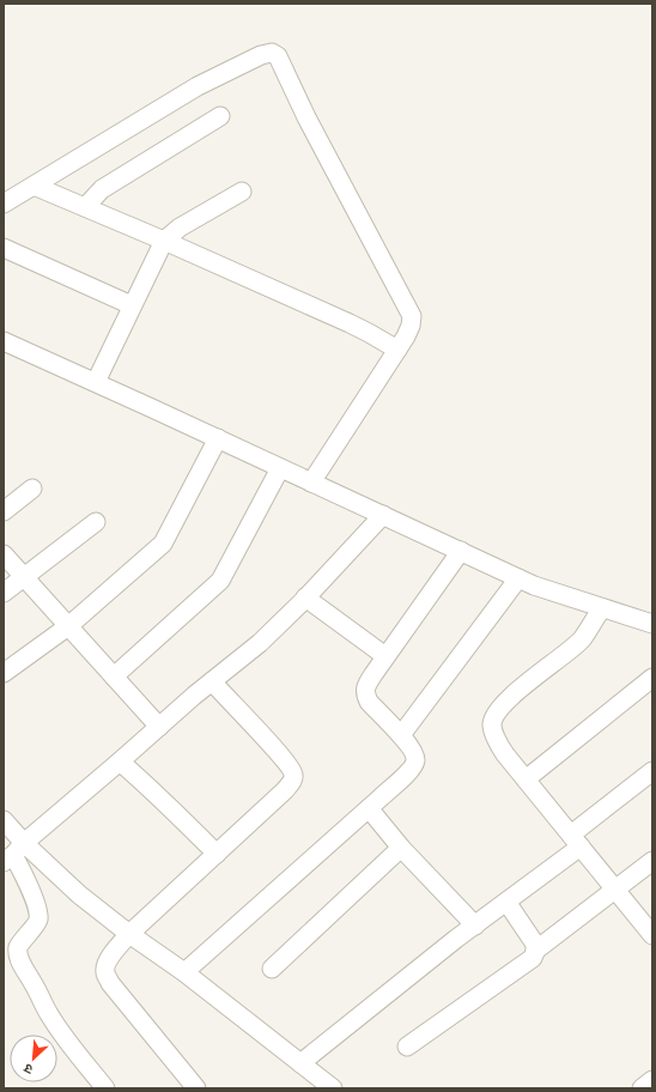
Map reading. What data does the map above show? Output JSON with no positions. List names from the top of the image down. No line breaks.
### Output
{"north":"bottom left"}
